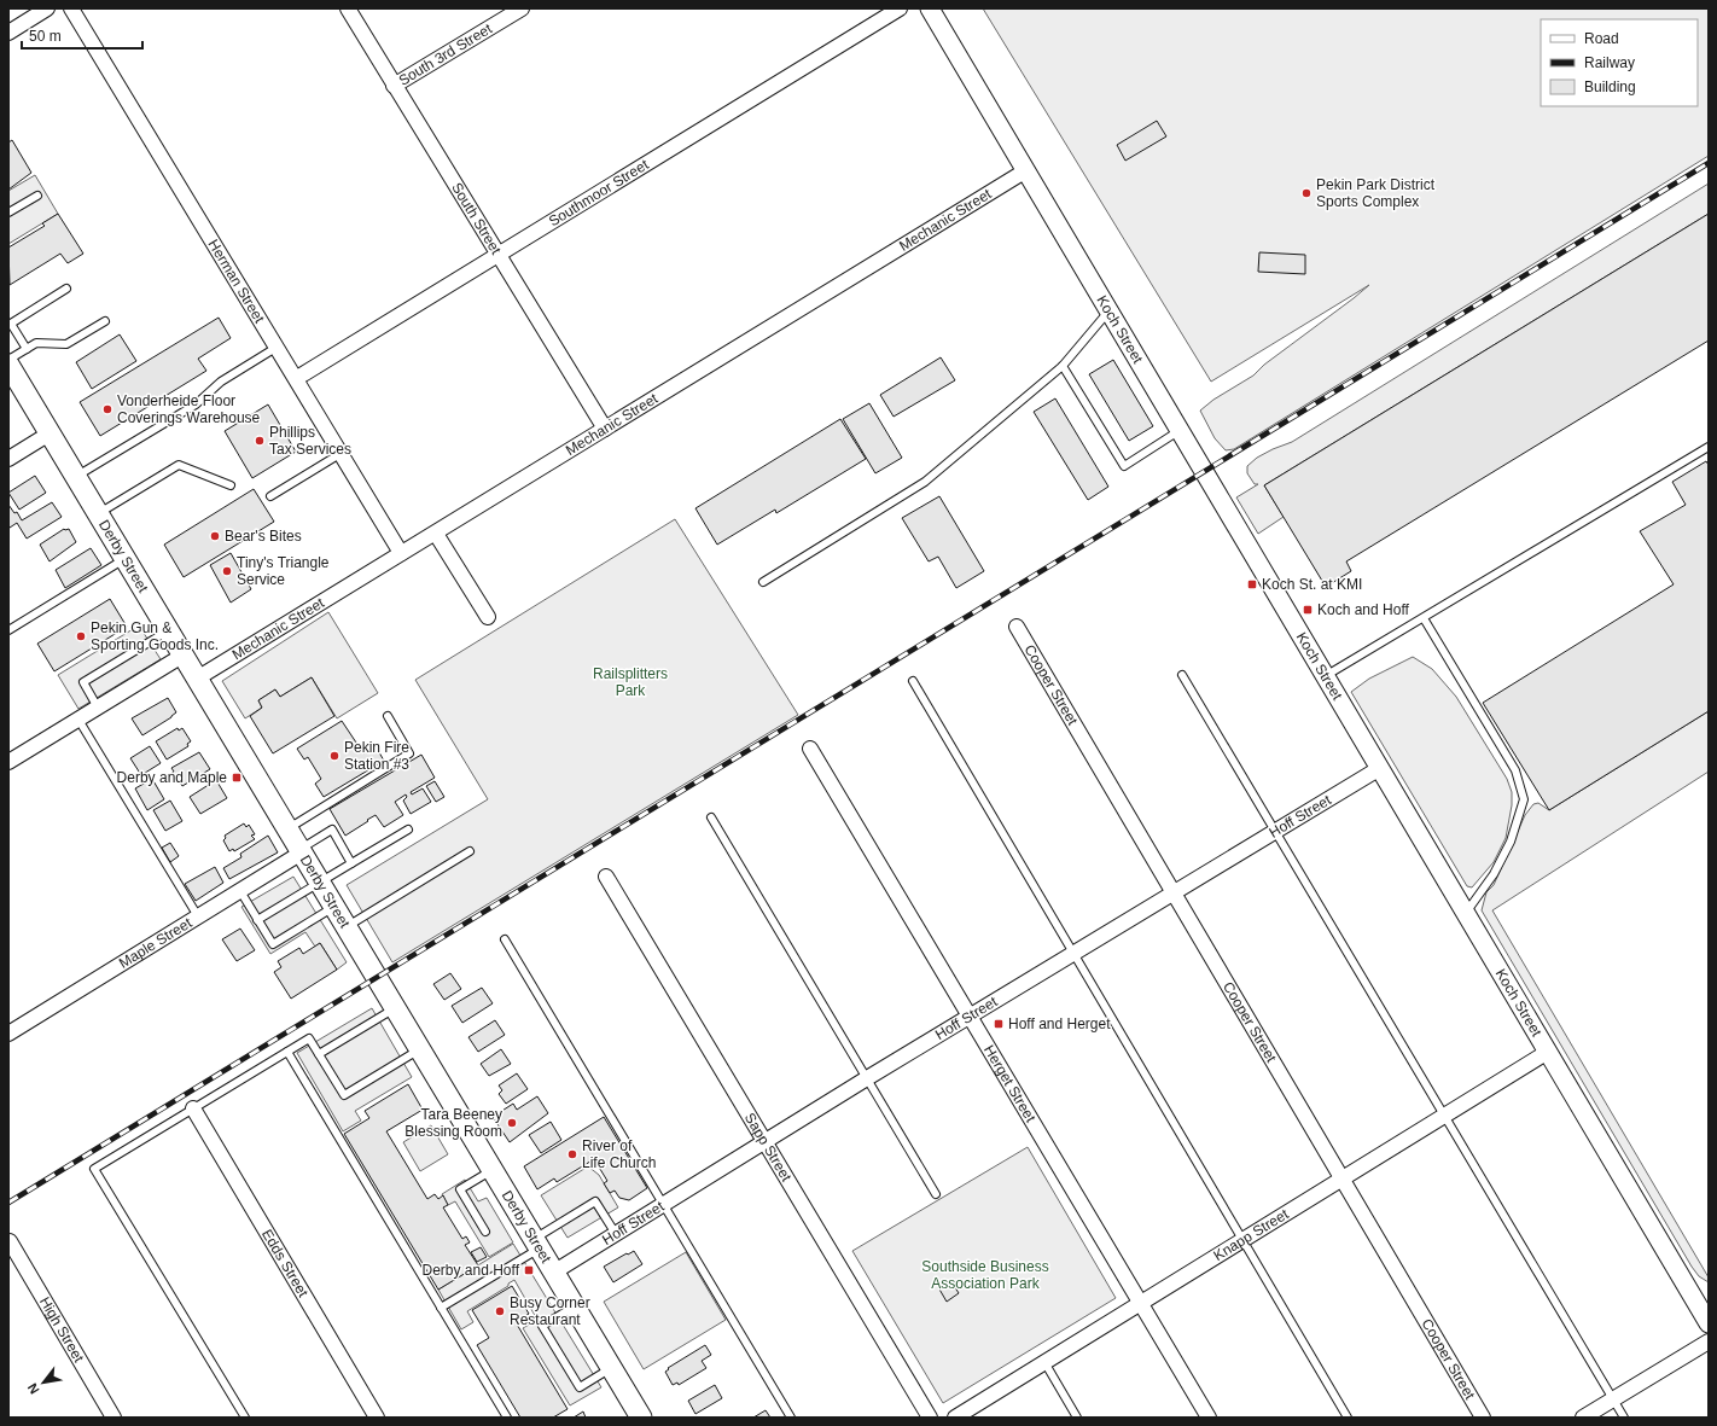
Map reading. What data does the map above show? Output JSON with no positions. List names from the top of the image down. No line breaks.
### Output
{"streets":{"main road":["Derby Street"],"street":["South 3rd Street","Southmoor Street","South Street","Mechanic Street","Herman Street","Koch Street","Cooper Street","Hoff Street","Maple Street","Herget Street","Sapp Street","Knapp Street","Edds Street","High Street"]},"crossings":[["South 3rd Street","South Street"],["Southmoor Street","South Street"],["Southmoor Street","Herman Street"],["South Street","Mechanic Street"],["Mechanic Street","Herman Street"],["Mechanic Street","Koch Street"],["Mechanic Street","Derby Street"],["Koch Street","Hoff Street"],["Koch Street","Knapp Street"],["Derby Street","Hoff Street"],["Derby Street","Maple Street"],["Cooper Street","Hoff Street"],["Cooper Street","Knapp Street"],["Hoff Street","Herget Street"],["Hoff Street","Sapp Street"],["Herget Street","Knapp Street"]],"parks":["Railsplitters Park","Southside Business Association Park"],"places":{"other":["Pekin Park District Sports Complex","Vonderheide Floor Coverings Warehouse","Phillips Tax Services","Bear's Bites","Tiny's Triangle Service","Pekin Gun & Sporting Goods Inc.","Pekin Fire Station #3","Tara Beeney Blessing Room","River of Life Church","Busy Corner Restaurant"],"transit":["Koch St. at KMI","Koch and Hoff","Derby and Maple","Hoff and Herget","Derby and Hoff"]},"legend":["Road","Railway","Building"],"scale_bar":"50 m","north":"bottom left"}
